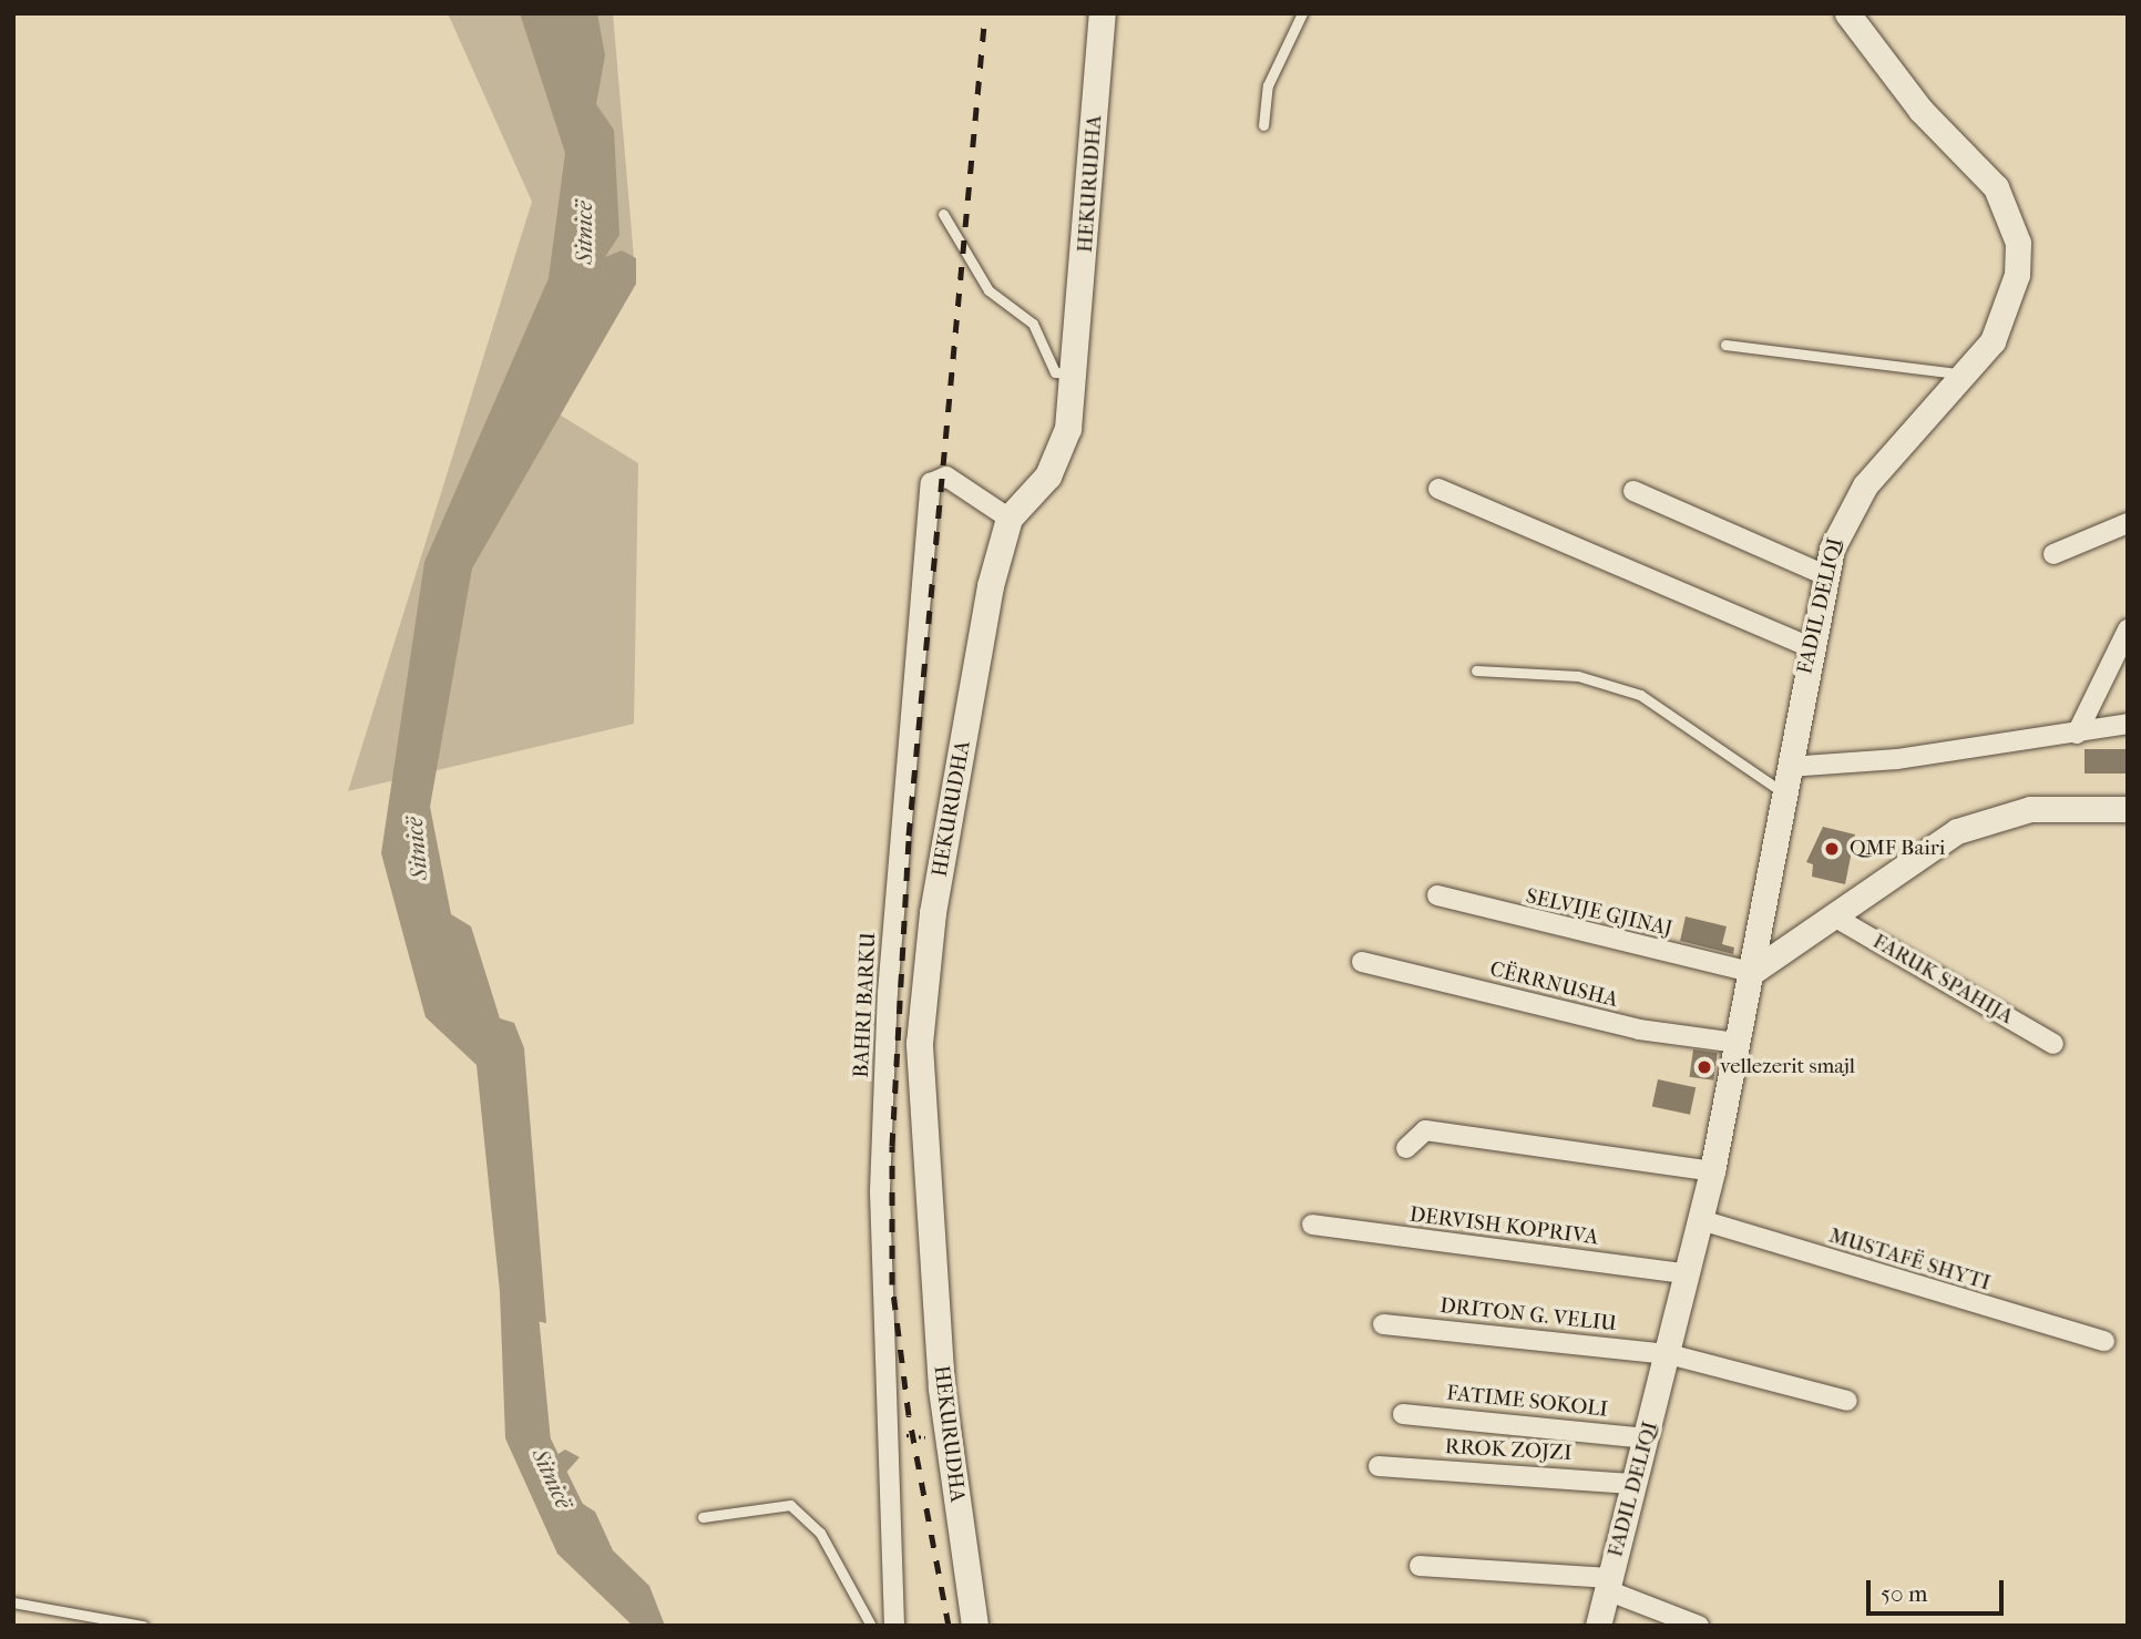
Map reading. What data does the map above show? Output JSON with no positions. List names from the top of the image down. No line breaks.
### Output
{"streets":{"main road":["HEKURUDHA"],"street":["FADIL DELIQI","SELVIJE GJINAJ","FARUK SPAHIJA","CËRRNUSHA","BAHRI BARKU","DERVISH KOPRIVA","MUSTAFË SHYTI","DRITON G. VELIU","FATIME SOKOLI","RROK ZOJZI"]},"crossings":[["HEKURUDHA","BAHRI BARKU"],["FADIL DELIQI","SELVIJE GJINAJ"],["FADIL DELIQI","CËRRNUSHA"],["FADIL DELIQI","DERVISH KOPRIVA"],["FADIL DELIQI","MUSTAFË SHYTI"],["FADIL DELIQI","DRITON G. VELIU"],["FADIL DELIQI","FATIME SOKOLI"],["FADIL DELIQI","RROK ZOJZI"]],"water":["Sitnicë"],"places":["QMF Bairi","vellezerit smajl"],"scale_bar":"50 m"}
